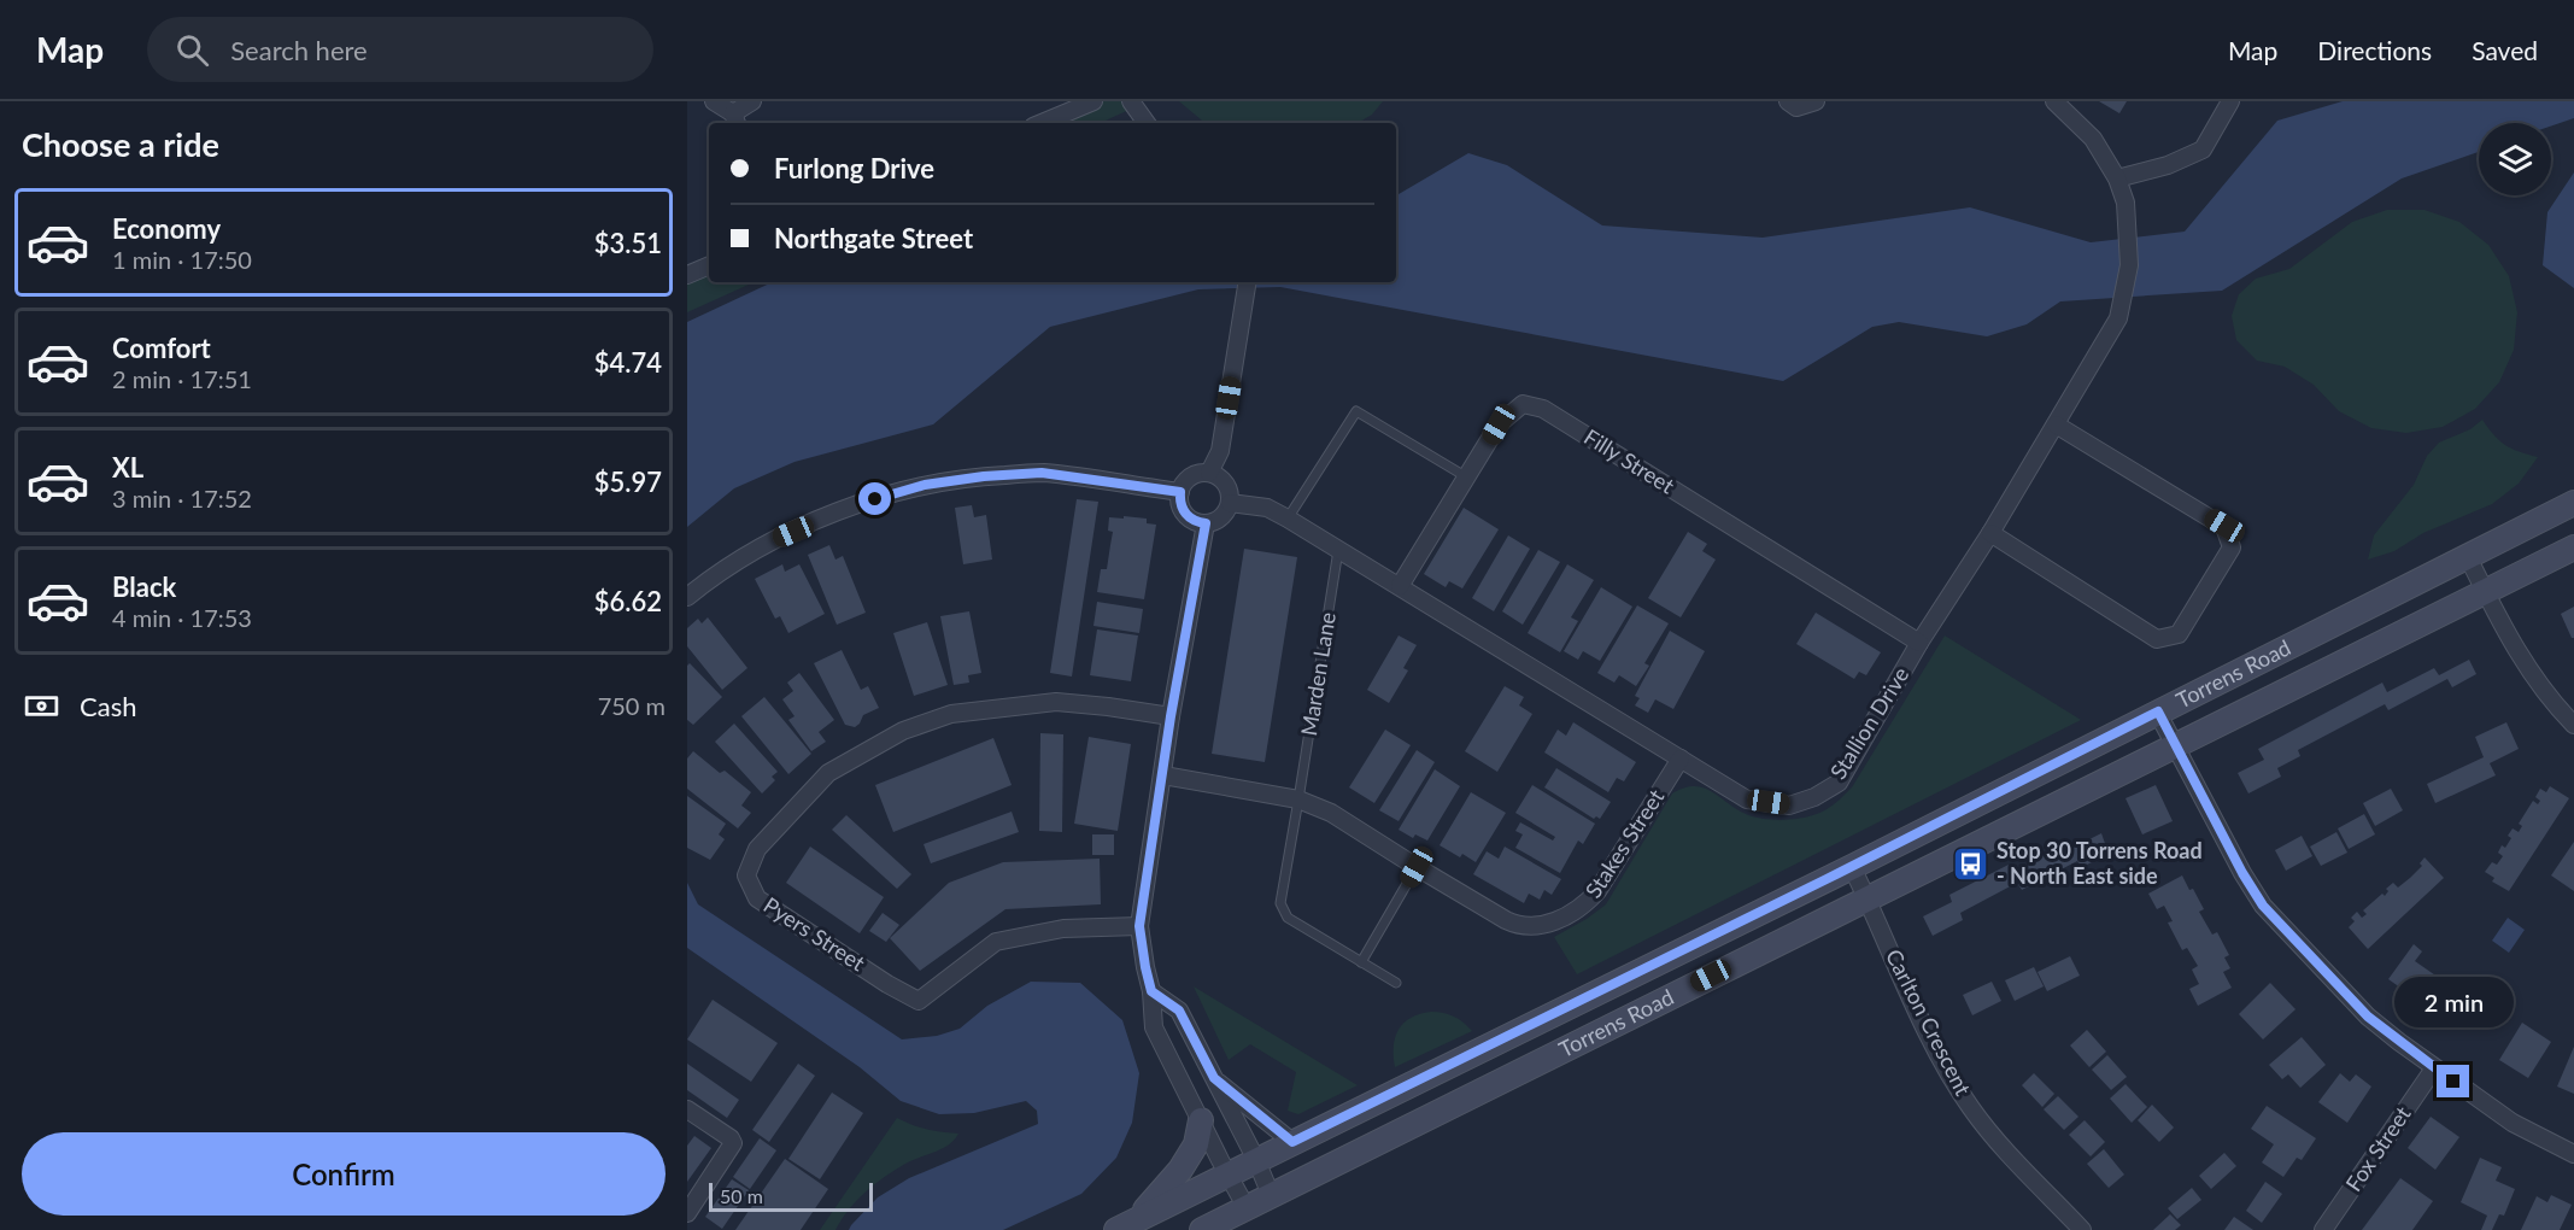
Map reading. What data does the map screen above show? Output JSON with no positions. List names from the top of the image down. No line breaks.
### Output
{"streets":{"main road":["Torrens Road"],"street":["Filly Street","Stallion Drive","Stakes Street","Pyers Street","Carlton Crescent","Fox Street"],"lane":["Marden Lane"]},"crossings":[["Filly Street","Stallion Drive"],["Torrens Road","Carlton Crescent"],["Marden Lane","Stallion Drive"],["Marden Lane","Stakes Street"],["Stallion Drive","Stakes Street"]],"places":{"bus stop":["Stop 30 Torrens Road - North East side"]},"scale_bar":"50 m","page":{"header":"Map","search":"Search here","nav":["Map","Directions","Saved"],"heading":"Choose a ride","banner":["Furlong Drive","Northgate Street"],"list":[{"name":"Economy","note":"1 min · 17:50","value":"$3.51"},{"name":"Comfort","note":"2 min · 17:51","value":"$4.74"},{"name":"XL","note":"3 min · 17:52","value":"$5.97"},{"name":"Black","note":"4 min · 17:53","value":"$6.62"}],"pay":["Cash","750 m"],"bubble":"2 min","buttons":"Confirm","scale":"50 m"}}
